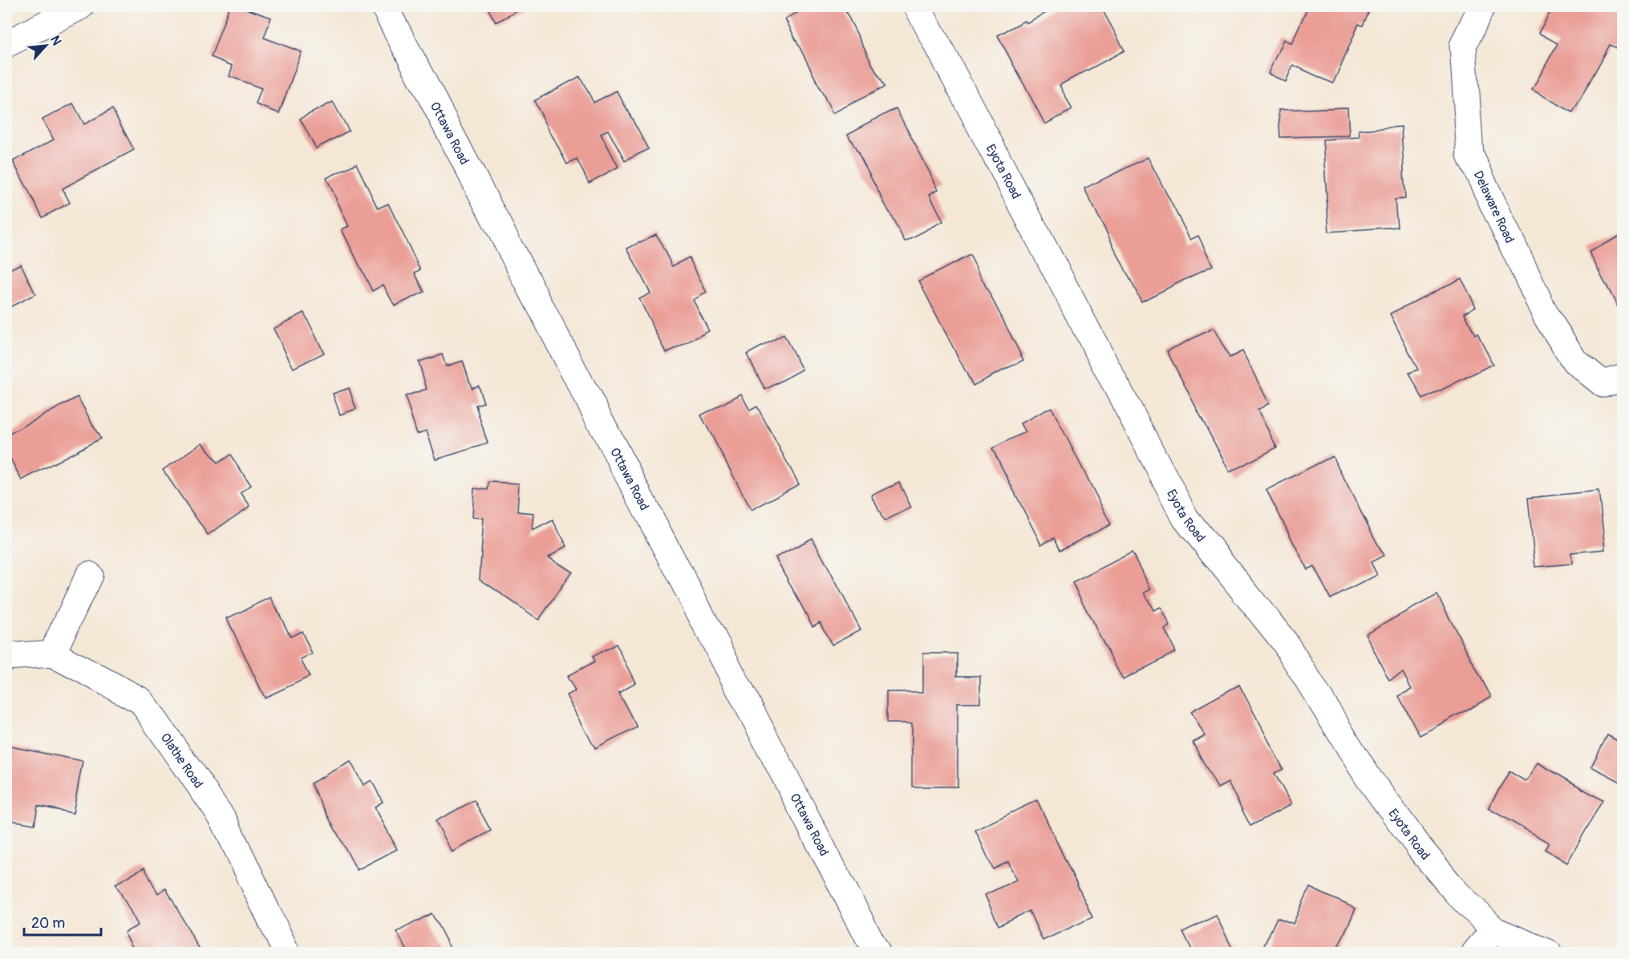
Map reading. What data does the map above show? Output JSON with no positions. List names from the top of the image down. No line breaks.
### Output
{"streets":{"street":["Ottawa Road","Eyota Road","Delaware Road","Olathe Road"]},"scale_bar":"20 m","north":"top right"}
